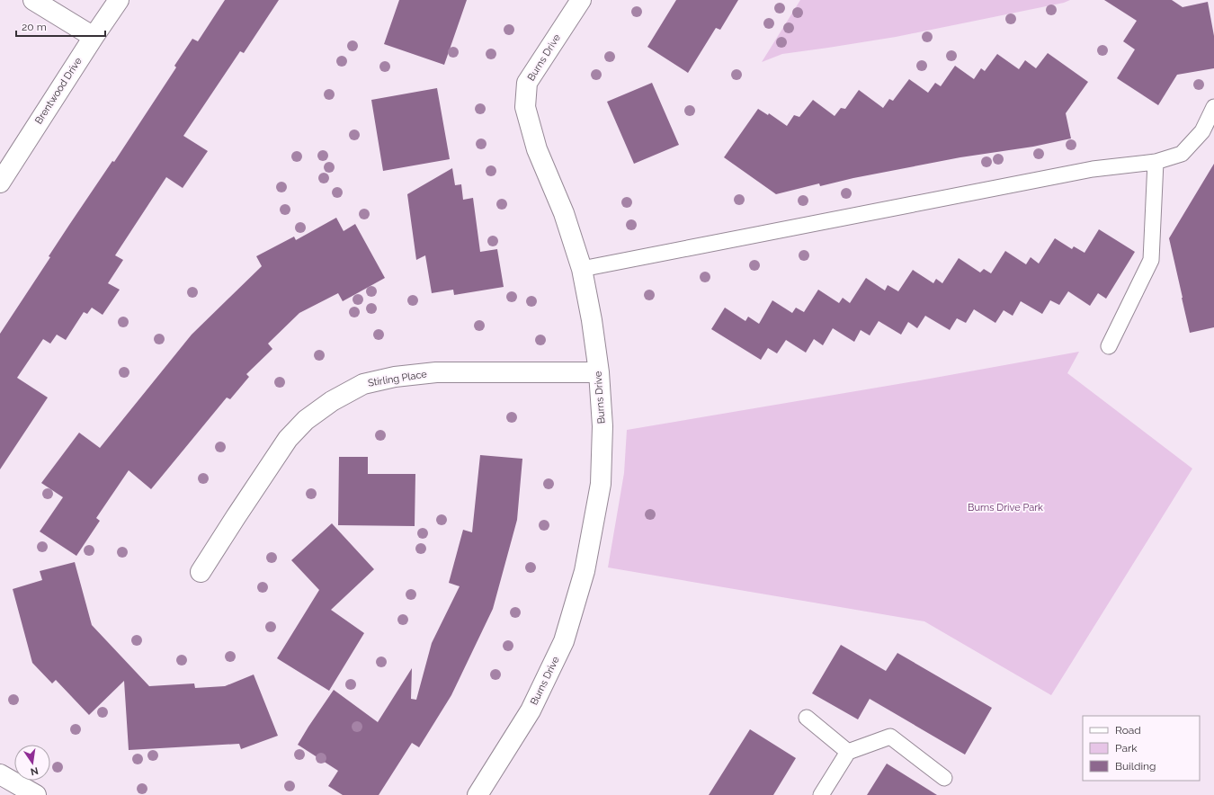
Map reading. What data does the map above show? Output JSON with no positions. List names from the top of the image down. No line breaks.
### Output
{"streets":{"street":["Burns Drive","Brentwood Drive","Stirling Place"]},"crossings":[["Burns Drive","Stirling Place"]],"parks":["Burns Drive Park"],"legend":["Road","Park","Building"],"scale_bar":"20 m","north":"bottom"}
